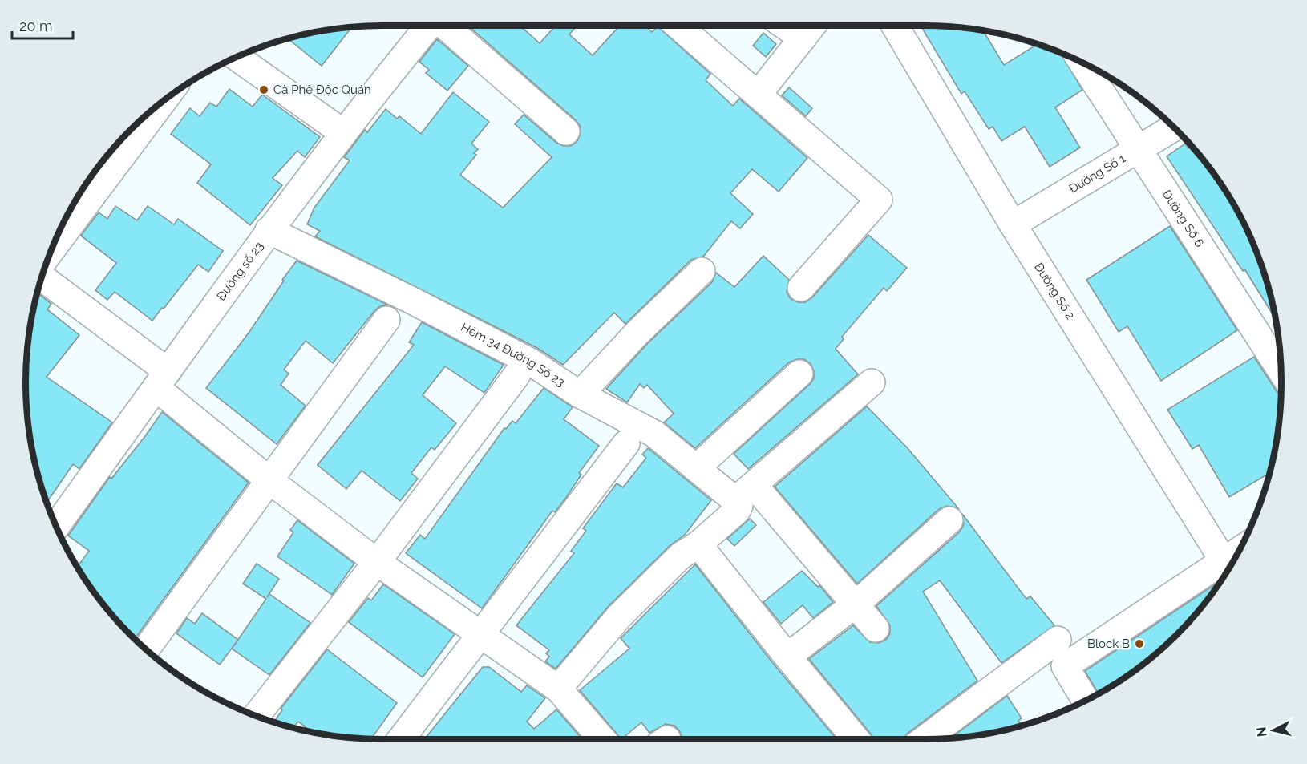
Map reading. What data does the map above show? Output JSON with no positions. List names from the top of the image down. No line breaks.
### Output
{"streets":{"street":["Đường Số 1","Đường Số 6","Đường số 23","Đường Số 2","Hẻm 34 Đường Số 23"]},"crossings":[["Đường Số 1","Đường Số 6"],["Đường Số 1","Đường Số 2"],["Đường số 23","Hẻm 34 Đường Số 23"]],"places":["Cà Phê Độc Quán","Block B"],"scale_bar":"20 m","north":"left"}
